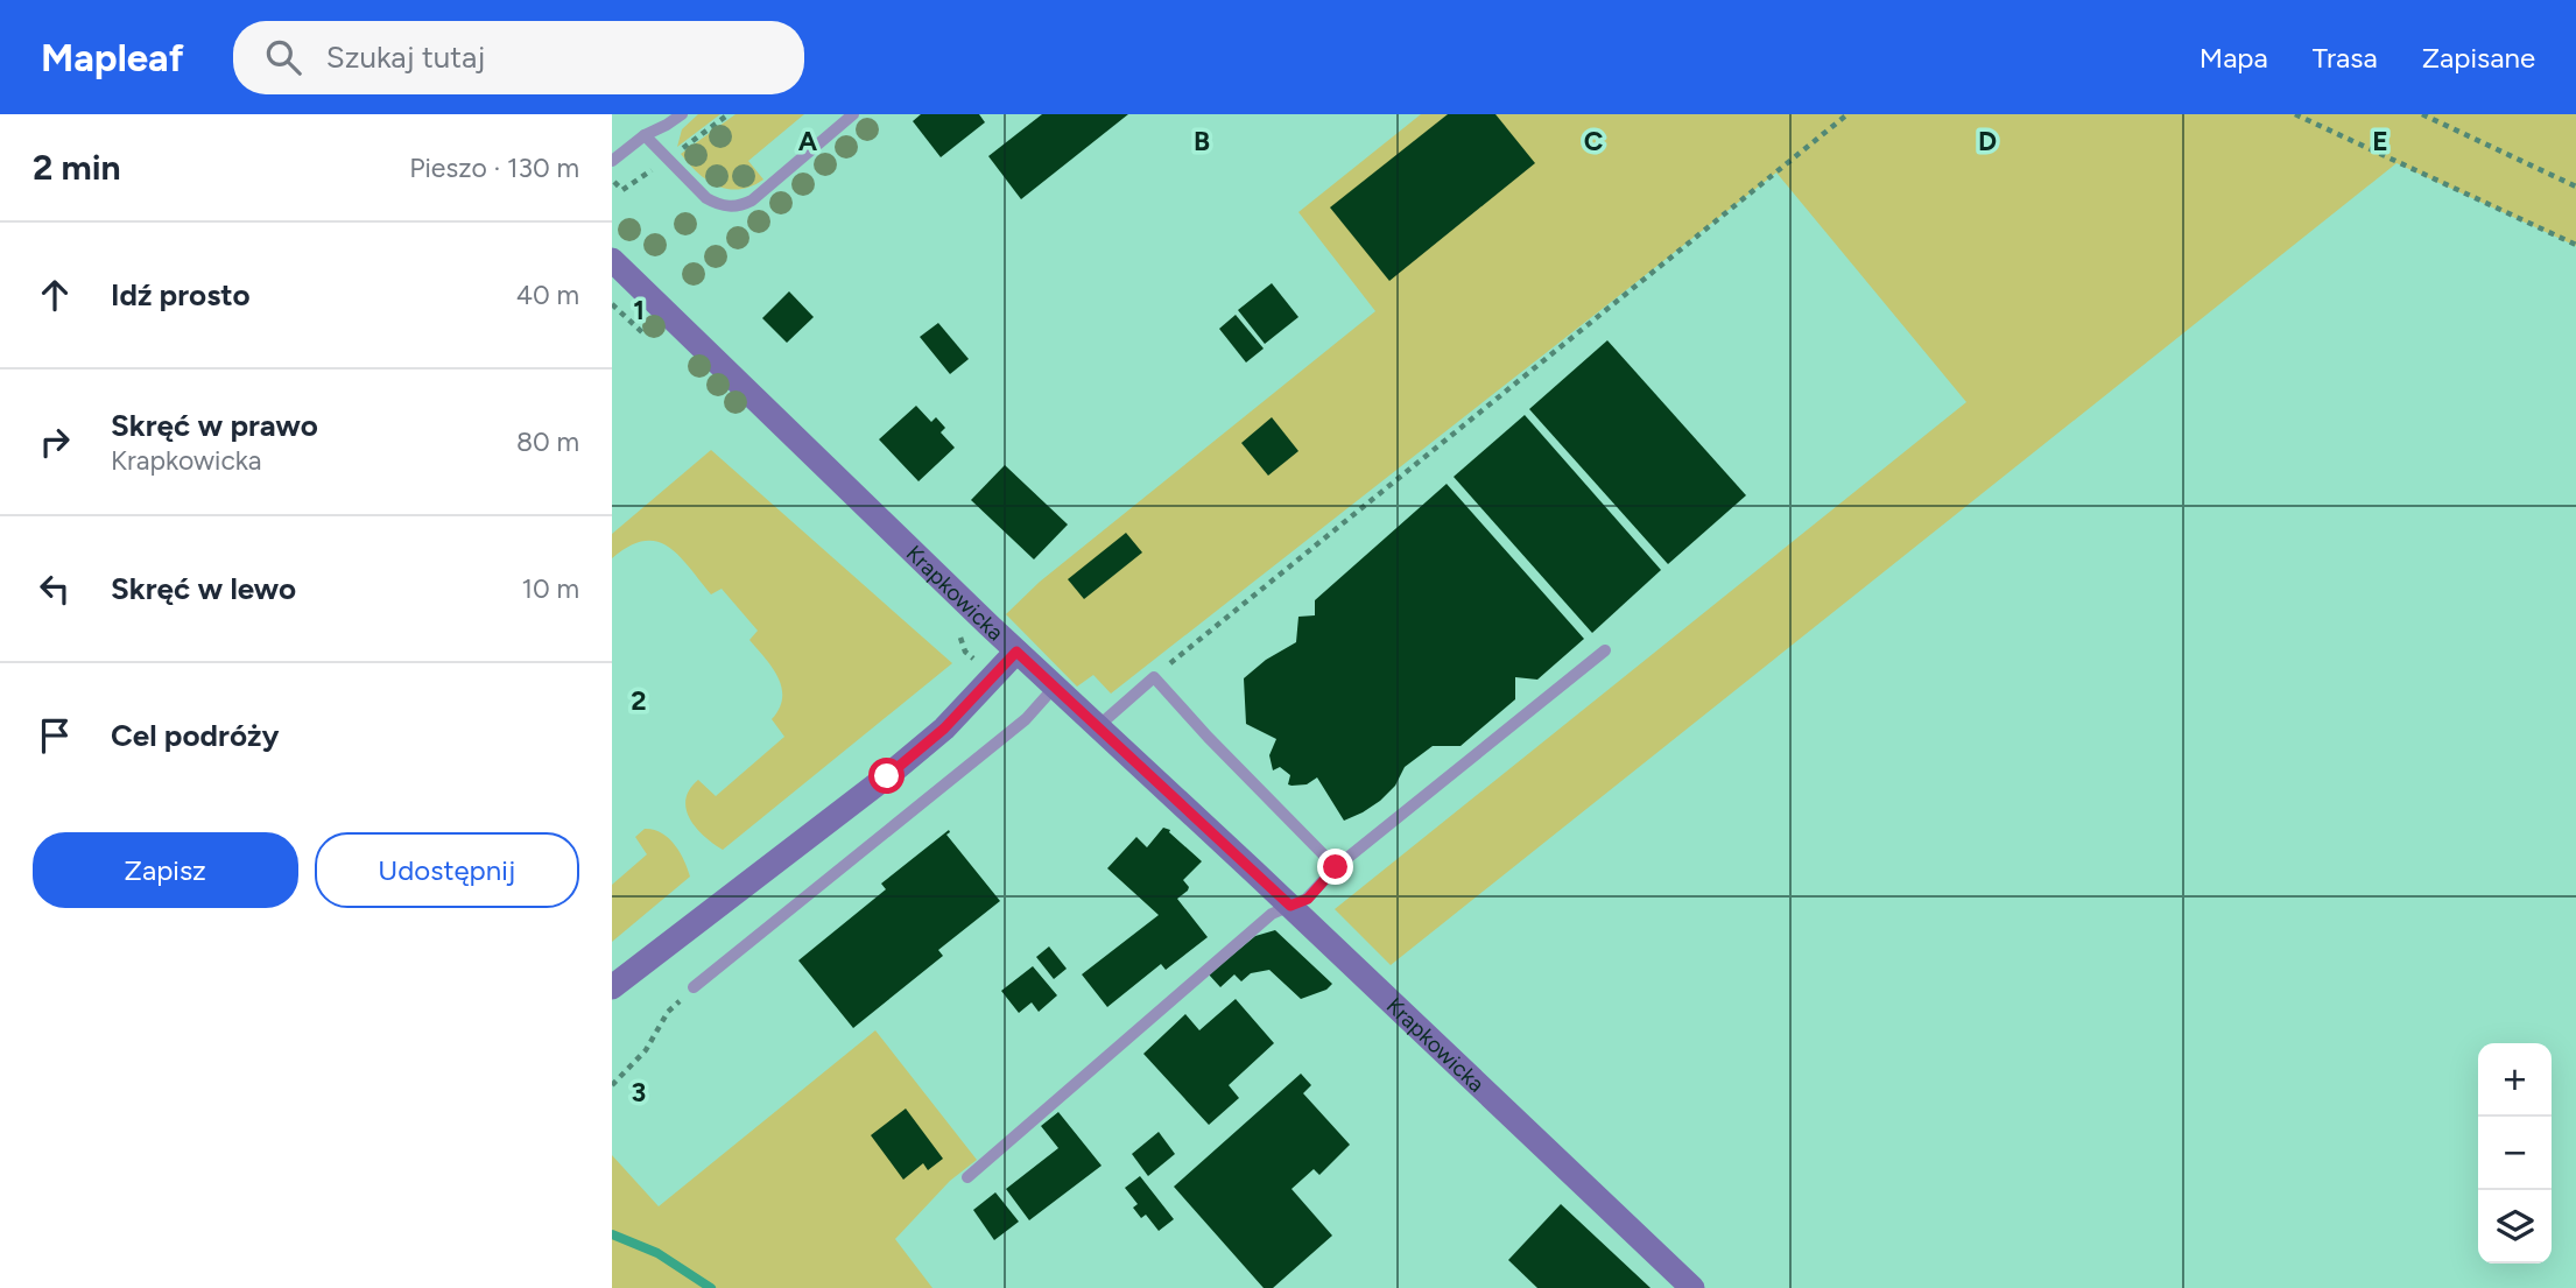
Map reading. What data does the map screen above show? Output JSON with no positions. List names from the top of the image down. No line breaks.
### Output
{"streets":{"street":["Krapkowicka"]},"page":{"header":"Mapleaf","search":"Szukaj tutaj","nav":["Mapa","Trasa","Zapisane"],"heading":["2 min","Pieszo · 130 m"],"list":[["Idź prosto","40 m"],["Skręć w prawo","Krapkowicka","80 m"],["Skręć w lewo","10 m"],"Cel podróży"],"buttons":["Zapisz","Udostępnij"],"map_buttons":["+","−"]},"grid":{"columns":["A","B","C","D","E"],"rows":["1","2","3"]}}
